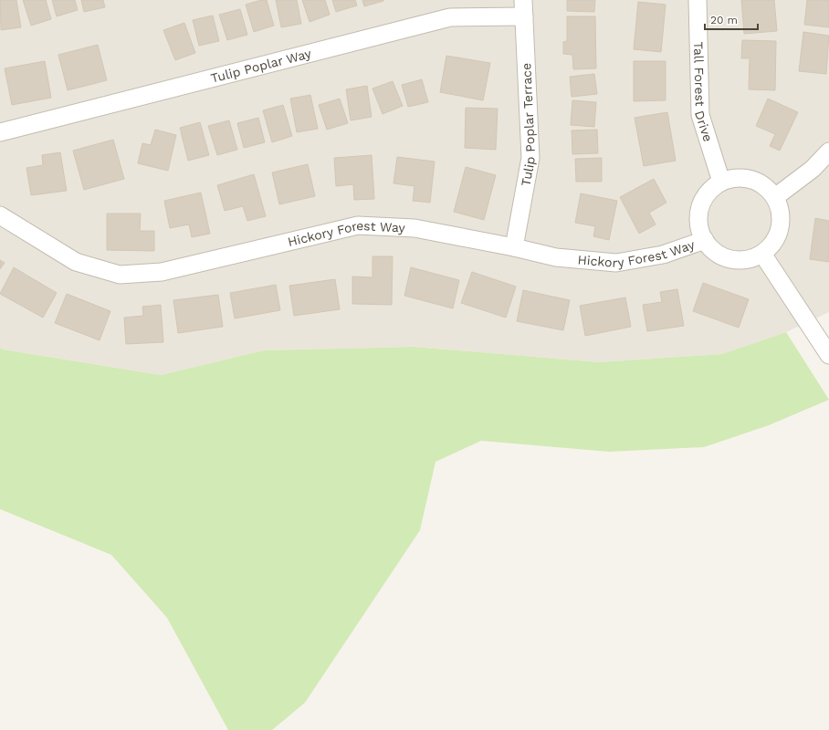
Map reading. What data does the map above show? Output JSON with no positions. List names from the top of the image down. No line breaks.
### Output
{"streets":{"street":["Tulip Poplar Way","Tall Forest Drive","Tulip Poplar Terrace","Hickory Forest Way"]},"crossings":[["Tulip Poplar Way","Tulip Poplar Terrace"],["Tall Forest Drive","Hickory Forest Way"],["Tulip Poplar Terrace","Hickory Forest Way"]],"scale_bar":"20 m"}
